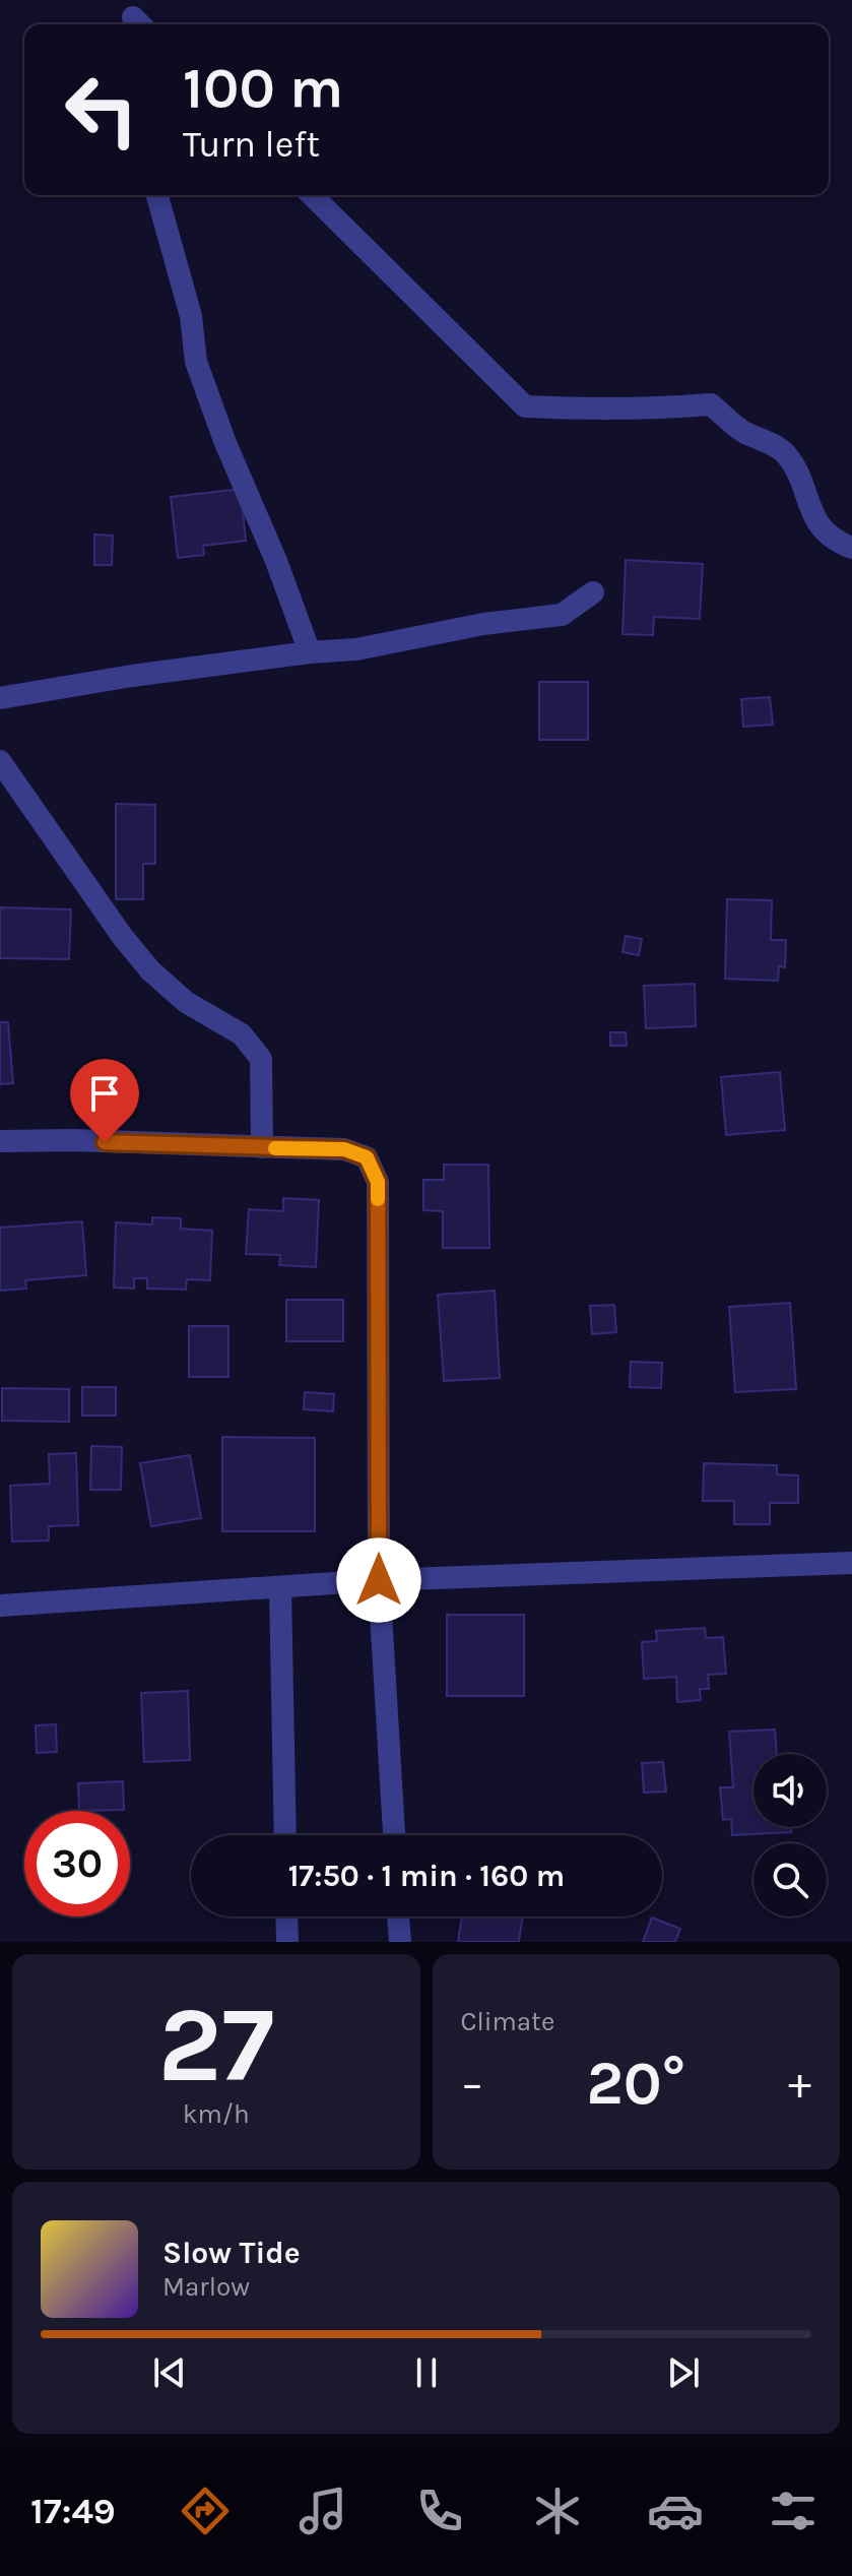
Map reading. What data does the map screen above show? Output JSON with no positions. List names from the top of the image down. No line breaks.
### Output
{"page":{"turn":["100 m","Turn left"],"limit":"30","trip":"17:50 · 1 min · 160 m","tile":[["27","km/h"],"Climate"],"heat":["−","20°","+"],"song":["Slow Tide","Marlow"],"tabs":"17:49"}}
